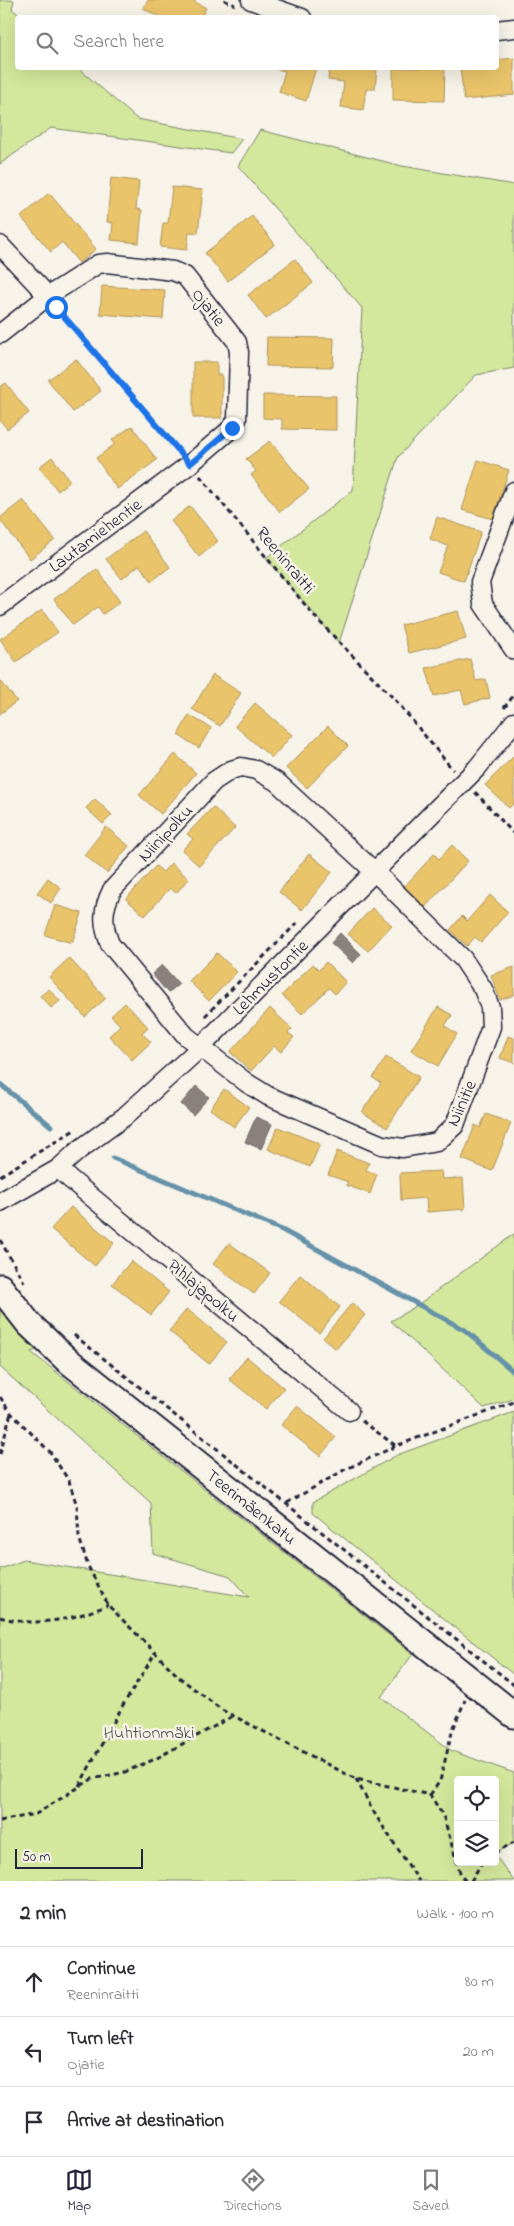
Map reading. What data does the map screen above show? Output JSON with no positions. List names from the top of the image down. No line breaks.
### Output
{"streets":{"street":["Ojatie","Lautamiehentie","Niinipolku","Lehmustontie","Niinitie","Pihlajapolku","Teerimäenkatu"],"path":["Reeninraitti"]},"crossings":[["Ojatie","Lautamiehentie"],["Ojatie","Reeninraitti"],["Lautamiehentie","Reeninraitti"],["Reeninraitti","Lehmustontie"],["Niinipolku","Lehmustontie"],["Niinipolku","Niinitie"],["Lehmustontie","Niinitie"],["Lehmustontie","Pihlajapolku"]],"parks":["Huhtionmäki"],"scale_bar":"50 m","page":{"search":"Search here","scale":"50 m","heading":["2 min","Walk · 100 m"],"list":[["Continue","Reeninraitti","80 m"],["Turn left","Ojatie","20 m"],"Arrive at destination"],"nav":["Map","Directions","Saved"]}}
